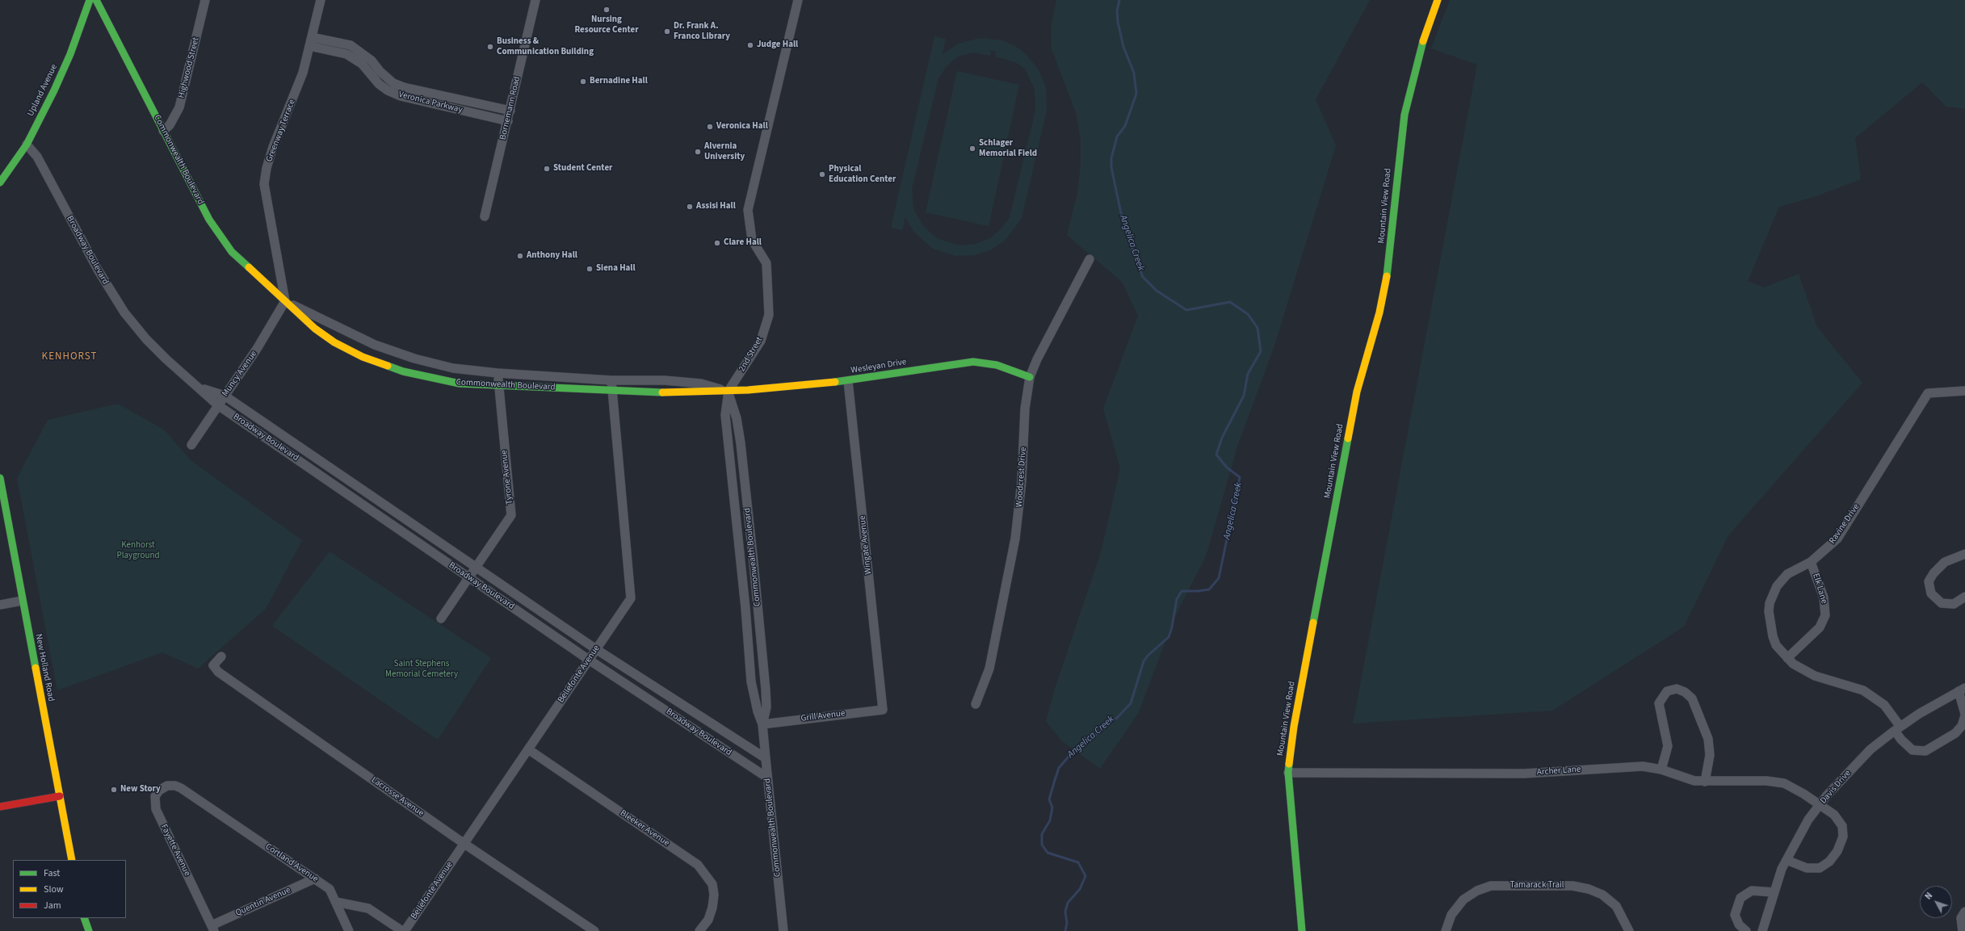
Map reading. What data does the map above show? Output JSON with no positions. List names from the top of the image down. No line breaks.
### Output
{"streets":{"street":["Highwood Street","Upland Avenue","Veronica Parkway","Bornemann Road","Greenway Terrace","Commonwealth Boulevard","Mountain View Road","Broadway Boulevard","2nd Street","Wesleyan Drive","Muncy Avenue","Tyrone Avenue","Woodcrest Drive","Ravine Drive","Wingate Avenue","Elk Lane","New Holland Road","Bellefonte Avenue","Grill Avenue","Archer Lane","Davis Drive","Lacrosse Avenue","Bleeker Avenue","Fayette Avenue","Cortland Avenue","Tamarack Trail","Quentin Avenue"]},"crossings":[["Highwood Street","Commonwealth Boulevard"],["Upland Avenue","Broadway Boulevard"],["Veronica Parkway","Bornemann Road"],["Veronica Parkway","Greenway Terrace"],["Greenway Terrace","Commonwealth Boulevard"],["Greenway Terrace","Muncy Avenue"],["Commonwealth Boulevard","Broadway Boulevard"],["Commonwealth Boulevard","2nd Street"],["Commonwealth Boulevard","Wesleyan Drive"],["Commonwealth Boulevard","Muncy Avenue"],["Commonwealth Boulevard","Tyrone Avenue"],["Commonwealth Boulevard","Bellefonte Avenue"],["Commonwealth Boulevard","Grill Avenue"],["Mountain View Road","Archer Lane"],["Broadway Boulevard","Muncy Avenue"],["Broadway Boulevard","Tyrone Avenue"],["Broadway Boulevard","Bellefonte Avenue"],["2nd Street","Wesleyan Drive"],["Wesleyan Drive","Woodcrest Drive"],["Wesleyan Drive","Wingate Avenue"],["Ravine Drive","Elk Lane"],["Ravine Drive","Davis Drive"],["Wingate Avenue","Grill Avenue"],["Bellefonte Avenue","Lacrosse Avenue"],["Bellefonte Avenue","Bleeker Avenue"],["Archer Lane","Davis Drive"],["Fayette Avenue","Cortland Avenue"],["Fayette Avenue","Quentin Avenue"],["Cortland Avenue","Quentin Avenue"]],"districts":["KENHORST"],"water":["Angelica Creek"],"parks":["Kenhorst Playground","Saint Stephens Memorial Cemetery"],"places":["Nursing Resource Center","Dr. Frank A. Franco Library","Judge Hall","Business & Communication Building","Bernadine Hall","Veronica Hall","Schlager Memorial Field","Alvernia University","Student Center","Physical Education Center","Assisi Hall","Clare Hall","Anthony Hall","Siena Hall","New Story"],"legend":["Fast","Slow","Jam"],"north":"top left"}
